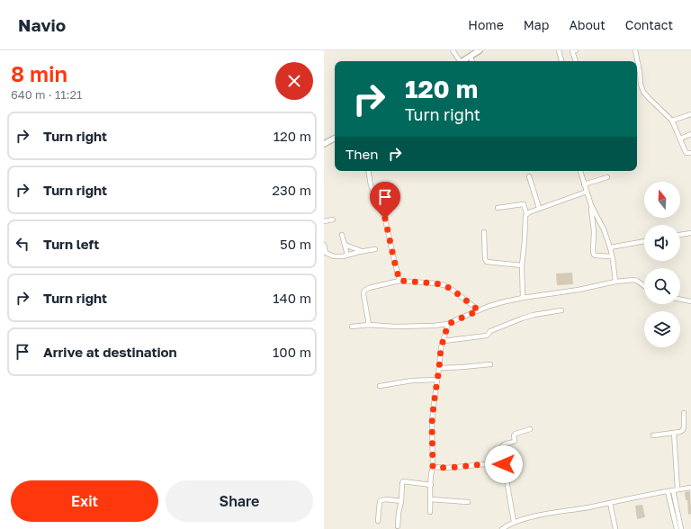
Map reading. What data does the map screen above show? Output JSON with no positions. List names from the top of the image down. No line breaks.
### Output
{"north":"top","page":{"header":"Navio","nav":["Home","Map","About","Contact"],"heading":["8 min","640 m · 11:21"],"turn":["120 m","Turn right"],"list":[{"name":"Turn right","value":"120 m"},{"name":"Turn right","value":"230 m"},{"name":"Turn left","value":"50 m"},{"name":"Turn right","value":"140 m"},{"name":"Arrive at destination","value":"100 m"}],"then":"Then","buttons":["Exit","Share"]}}
